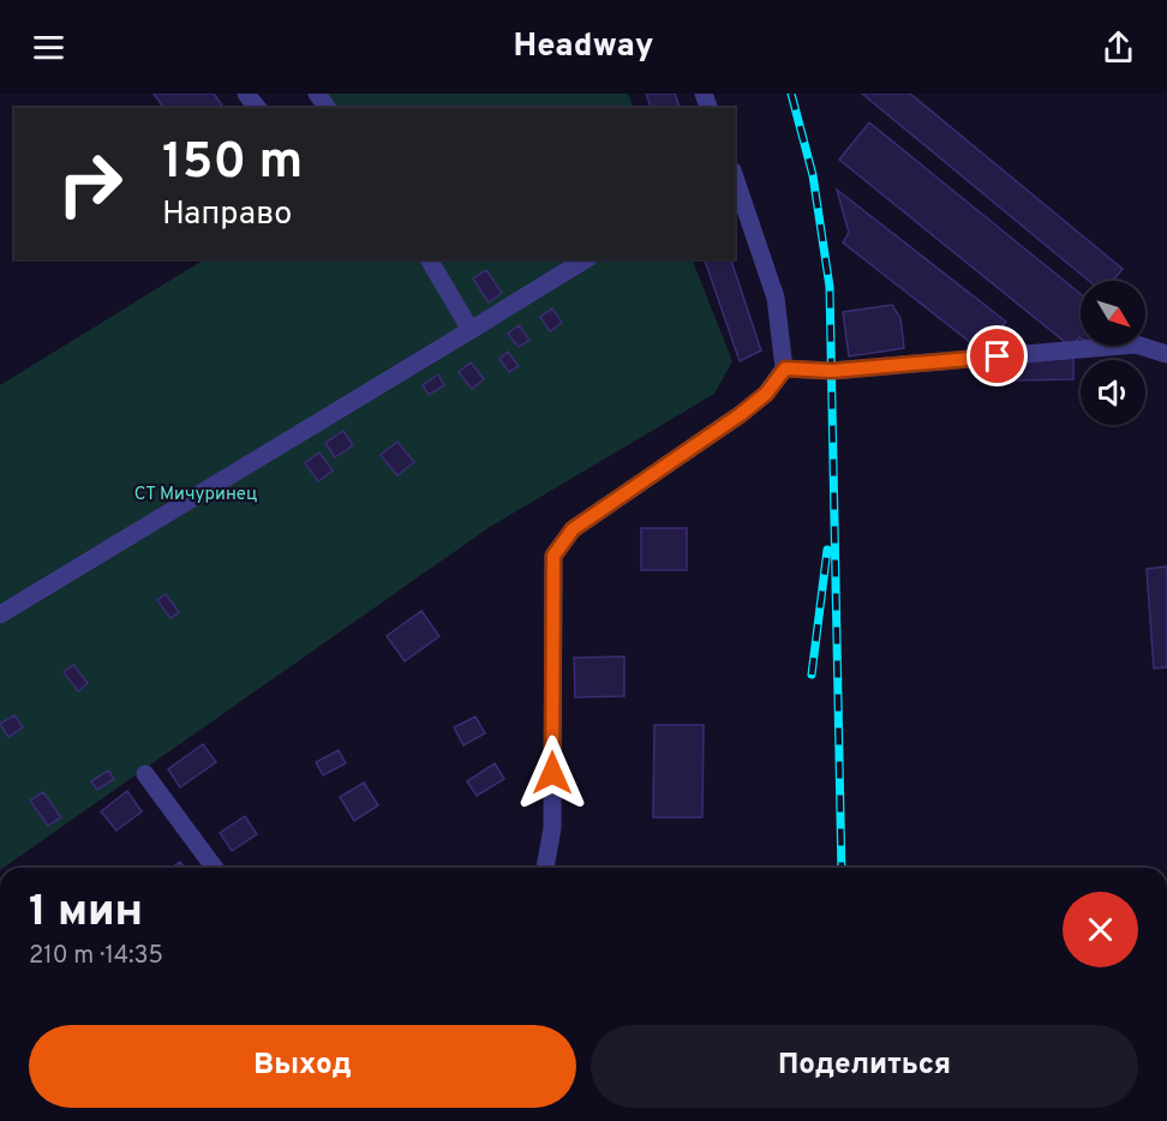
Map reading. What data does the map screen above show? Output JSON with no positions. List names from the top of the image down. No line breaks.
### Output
{"parks":["СТ Мичуринец"],"north":"bottom right","page":{"header":"Headway","turn":["150 m","Направо"],"heading":["1 мин","210 m · 14:35"],"buttons":["Выход","Поделиться"]}}
